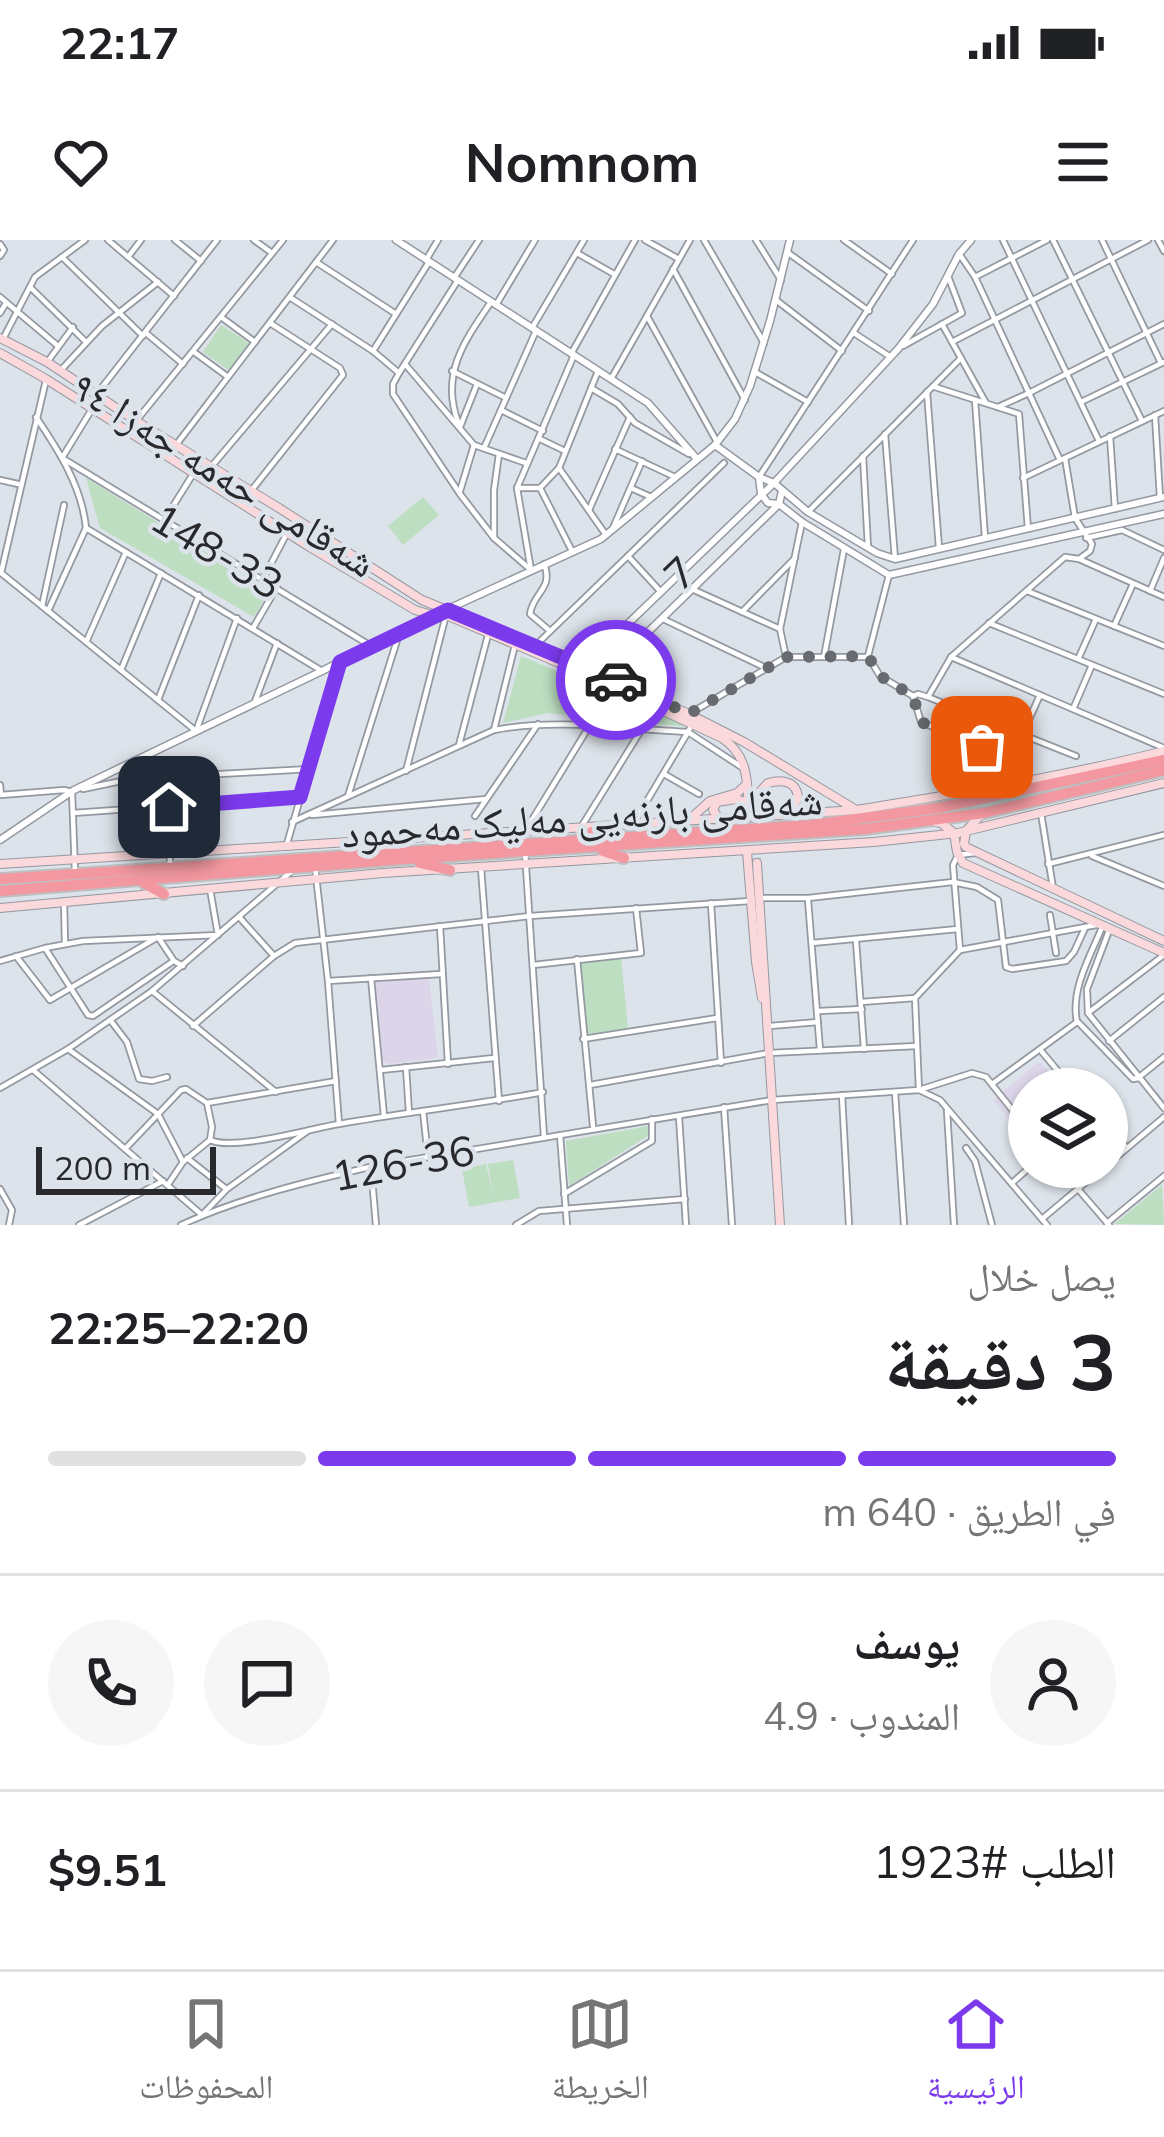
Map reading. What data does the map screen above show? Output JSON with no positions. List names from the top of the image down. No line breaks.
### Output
{"streets":{"highway":["شەقامی بازنەیی مەلیک مەحمود"],"main road":["شەقامی حەمە جەزا ٩٤"],"street":["148-33","7","126-36"]},"scale_bar":"200 m","page":{"status":"22:17","header":"Nomnom","scale":"200 m","heading":["3 دقيقة","يصل خلال","22:20–22:25"],"panel":["يوسف","المندوب · 4.9","الطلب #1923","$9.51"],"bar":"في الطريق · 640 m","tabs":["الرئيسية","الخريطة","المحفوظات"]}}
